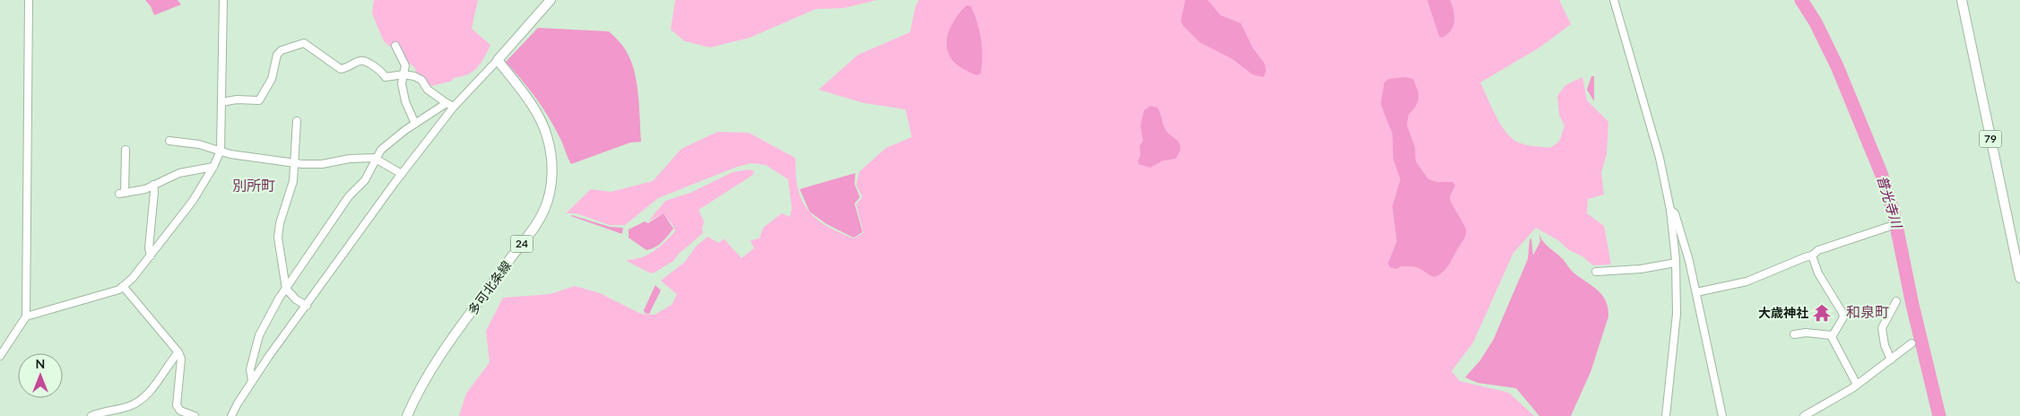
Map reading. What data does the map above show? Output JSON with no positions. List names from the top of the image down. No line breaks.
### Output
{"streets":{"main road":["79","24","多可北条線"]},"districts":["別所町","和泉町"],"water":["普光寺川"],"places":{"temple":["大歳神社"]},"north":"top"}
